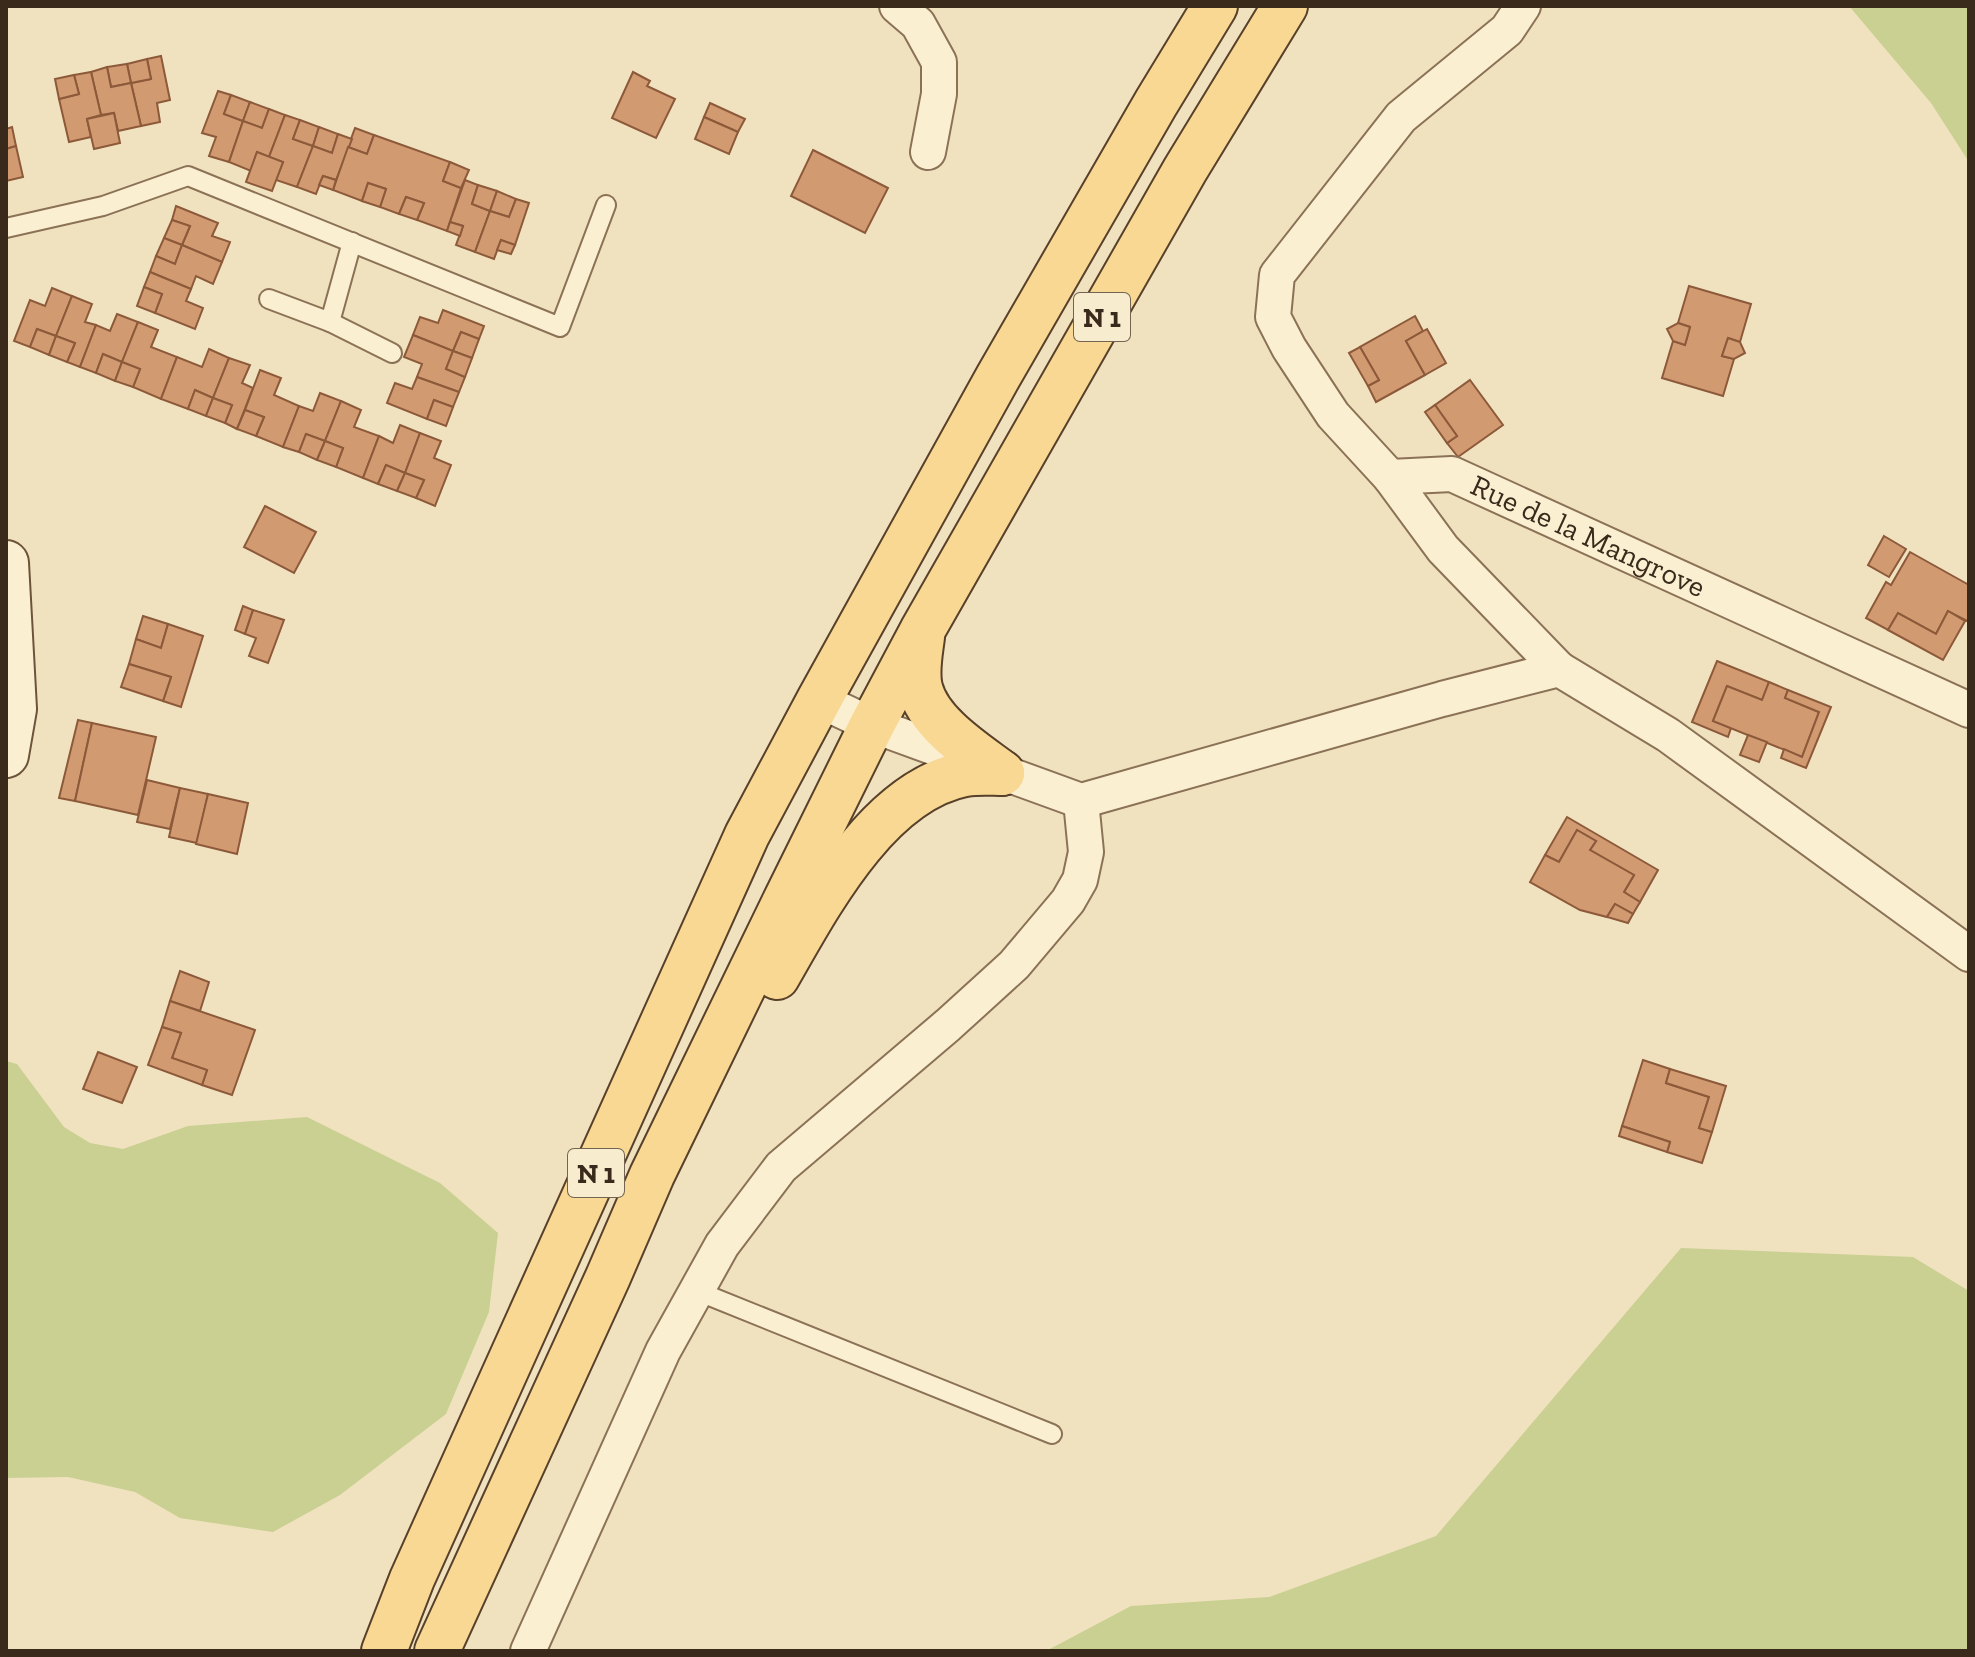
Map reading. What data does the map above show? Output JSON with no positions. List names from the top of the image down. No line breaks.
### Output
{"streets":{"main road":["N 1"],"street":["Rue de la Mangrove"]}}
